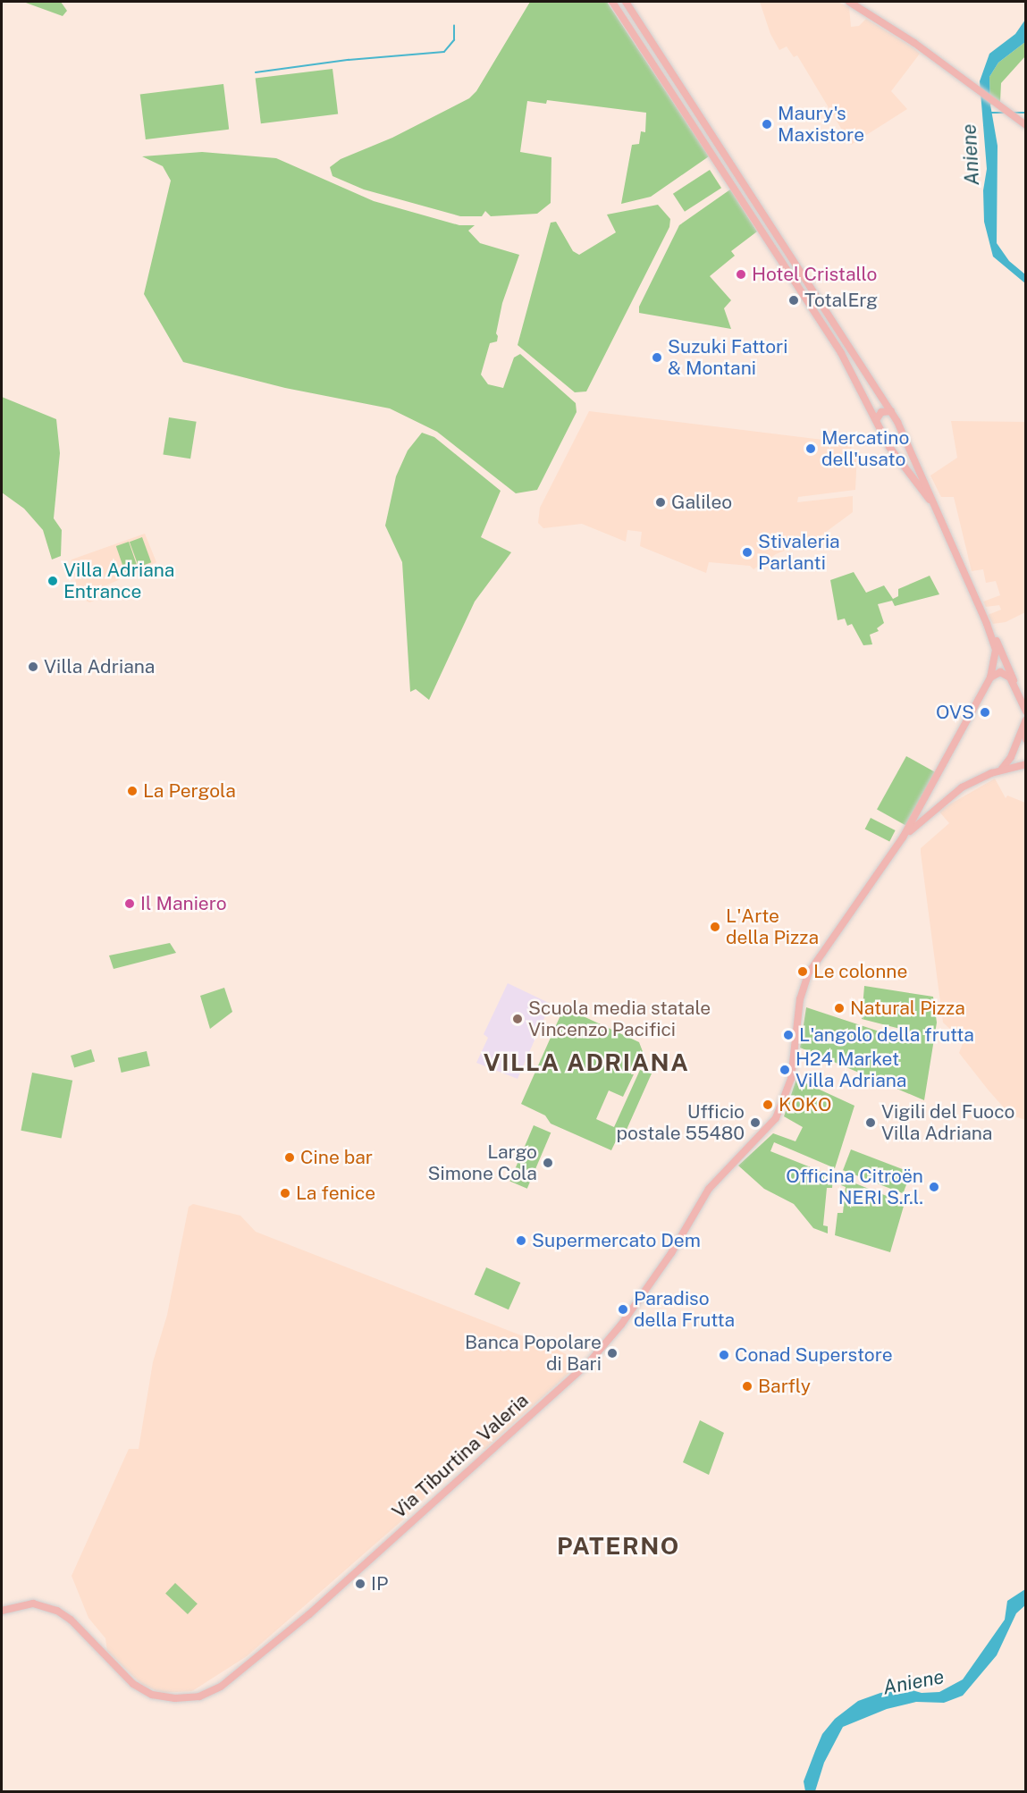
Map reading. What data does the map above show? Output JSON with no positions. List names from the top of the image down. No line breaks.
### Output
{"streets":{"main road":["Via Tiburtina Valeria"]},"districts":["VILLA ADRIANA","PATERNO"],"water":["Aniene"],"places":["Maury's Maxistore","Hotel Cristallo","TotalErg","Suzuki Fattori & Montani","Mercatino dell'usato","Galileo","Stivaleria Parlanti","Villa Adriana Entrance","Villa Adriana","OVS","La Pergola","Il Maniero","L'Arte della Pizza","Le colonne","Natural Pizza","Scuola media statale Vincenzo Pacifici","L'angolo della frutta","H24 Market Villa Adriana","KOKO","Ufficio postale 55480","Vigili del Fuoco Villa Adriana","Cine bar","Largo Simone Cola","Officina Citroën NERI S.r.l.","La fenice","Supermercato Dem","Paradiso della Frutta","Banca Popolare di Bari","Conad Superstore","Barfly","IP"]}
